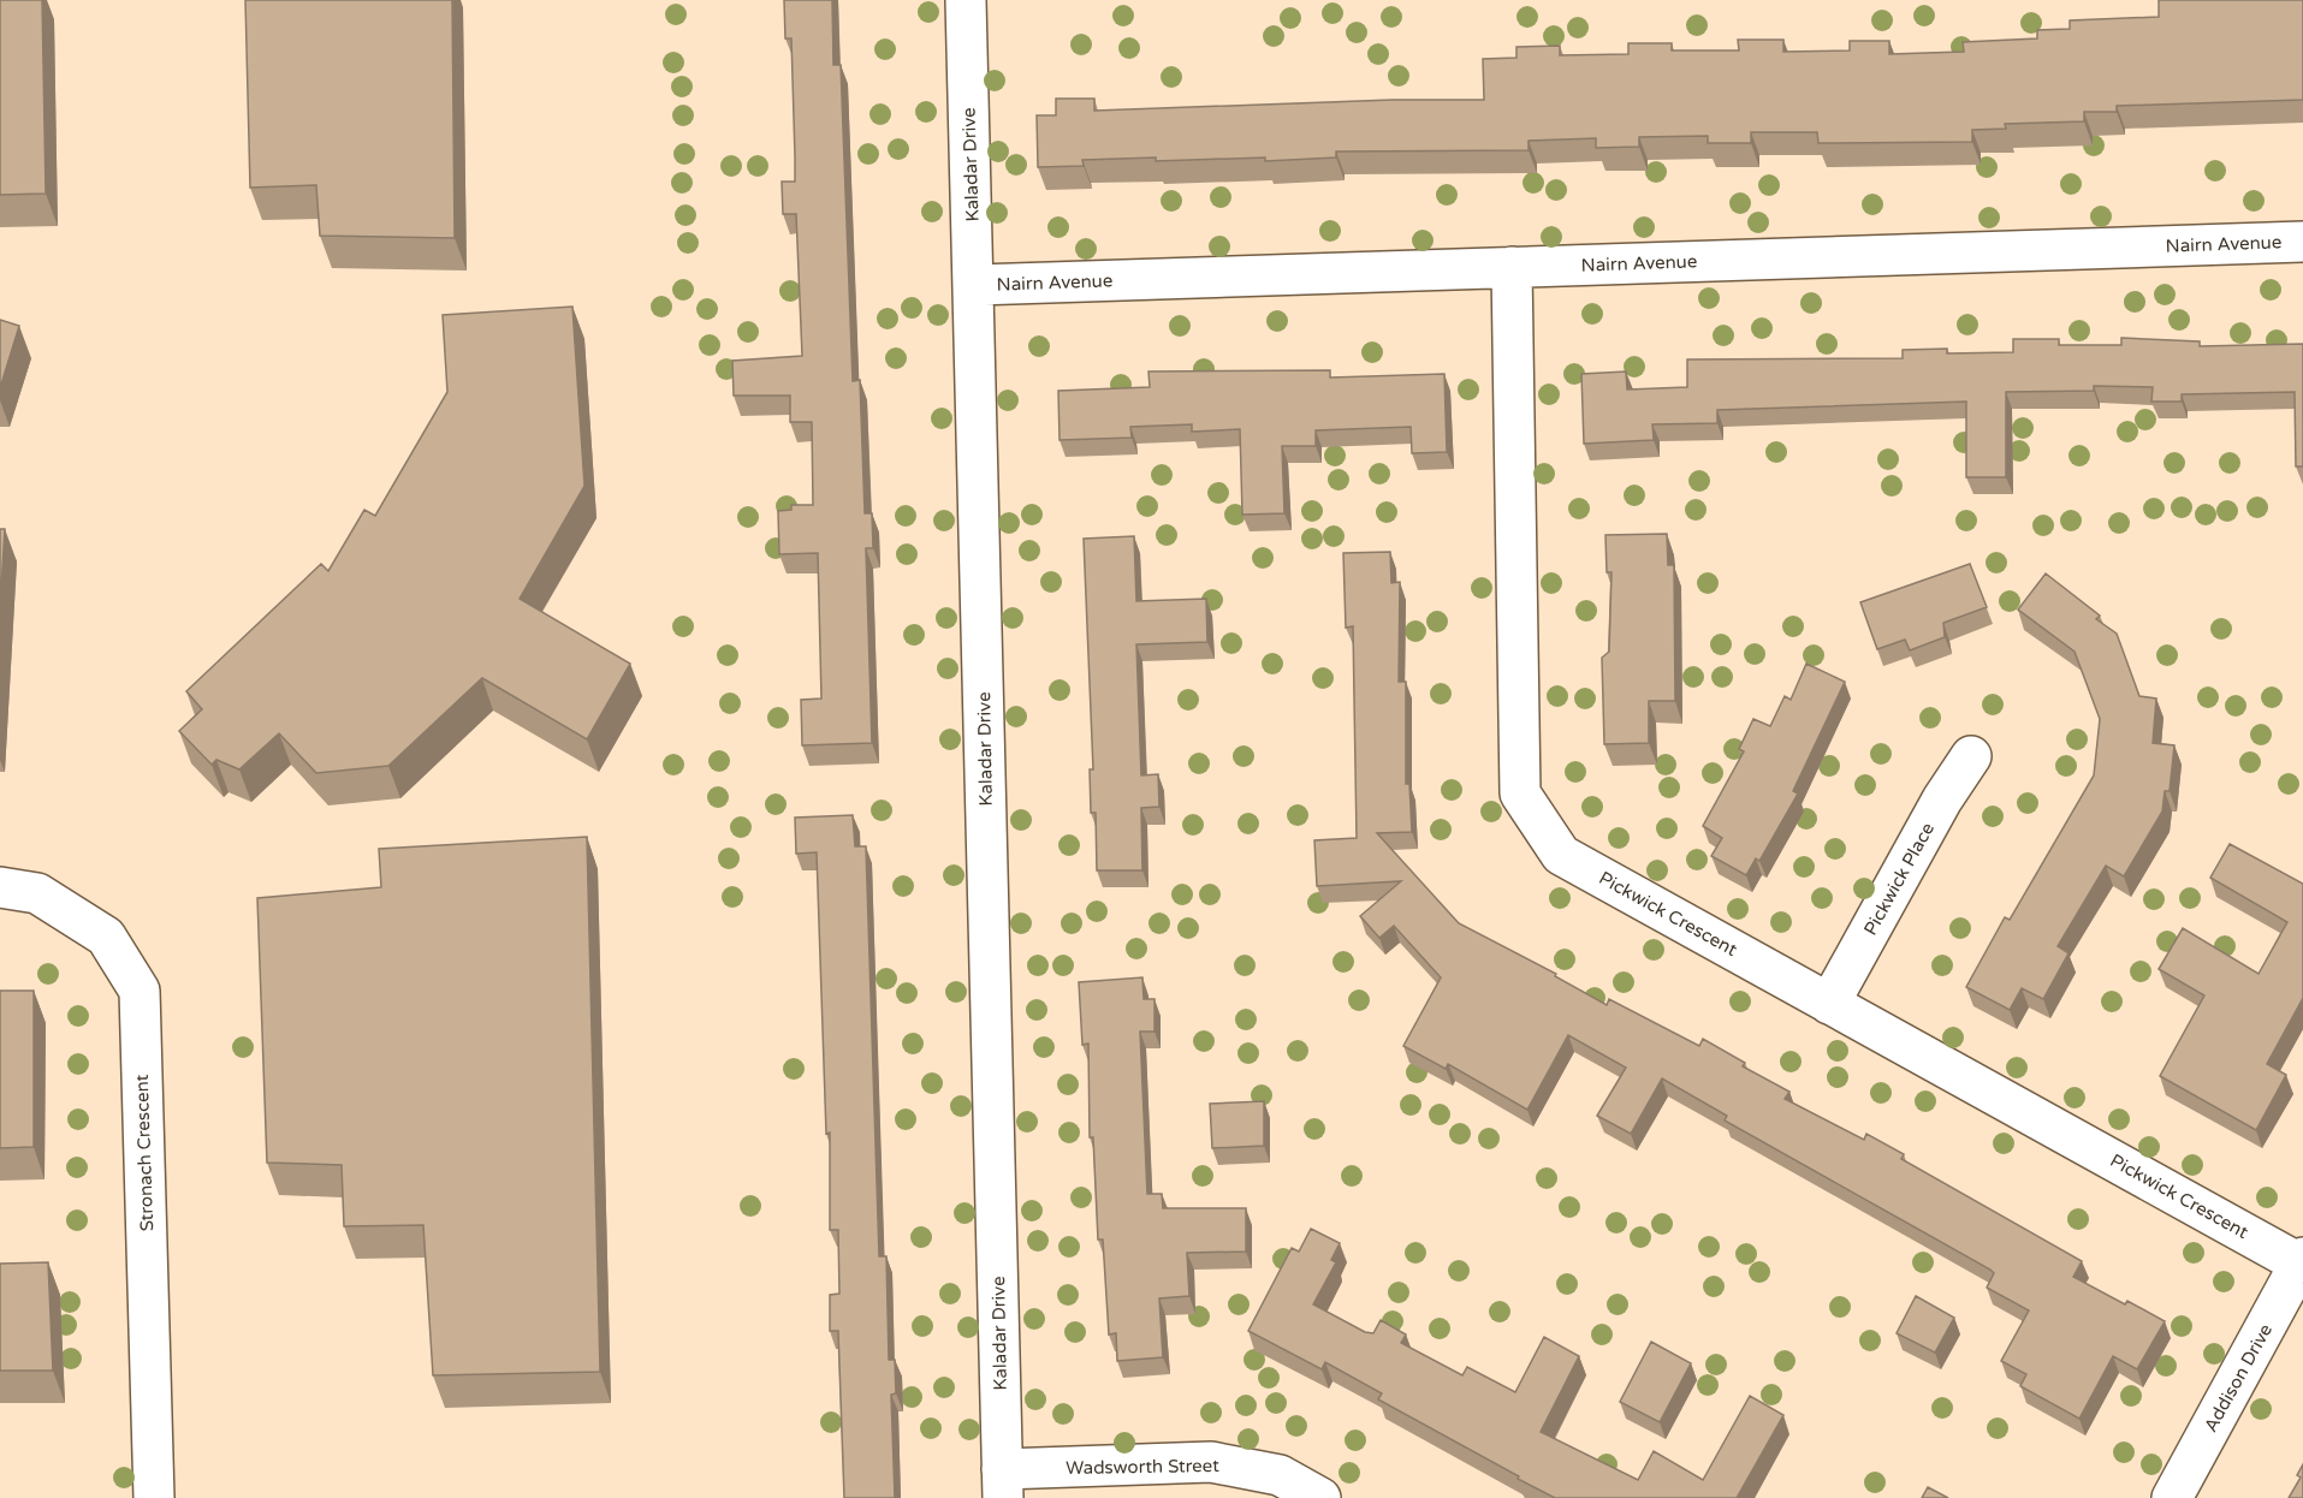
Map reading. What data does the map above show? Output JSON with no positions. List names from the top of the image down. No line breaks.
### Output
{"streets":{"street":["Kaladar Drive","Nairn Avenue","Pickwick Place","Pickwick Crescent","Stronach Crescent","Addison Drive","Wadsworth Street"]},"crossings":[["Kaladar Drive","Nairn Avenue"],["Kaladar Drive","Wadsworth Street"],["Nairn Avenue","Pickwick Crescent"],["Pickwick Place","Pickwick Crescent"],["Pickwick Crescent","Addison Drive"]]}
